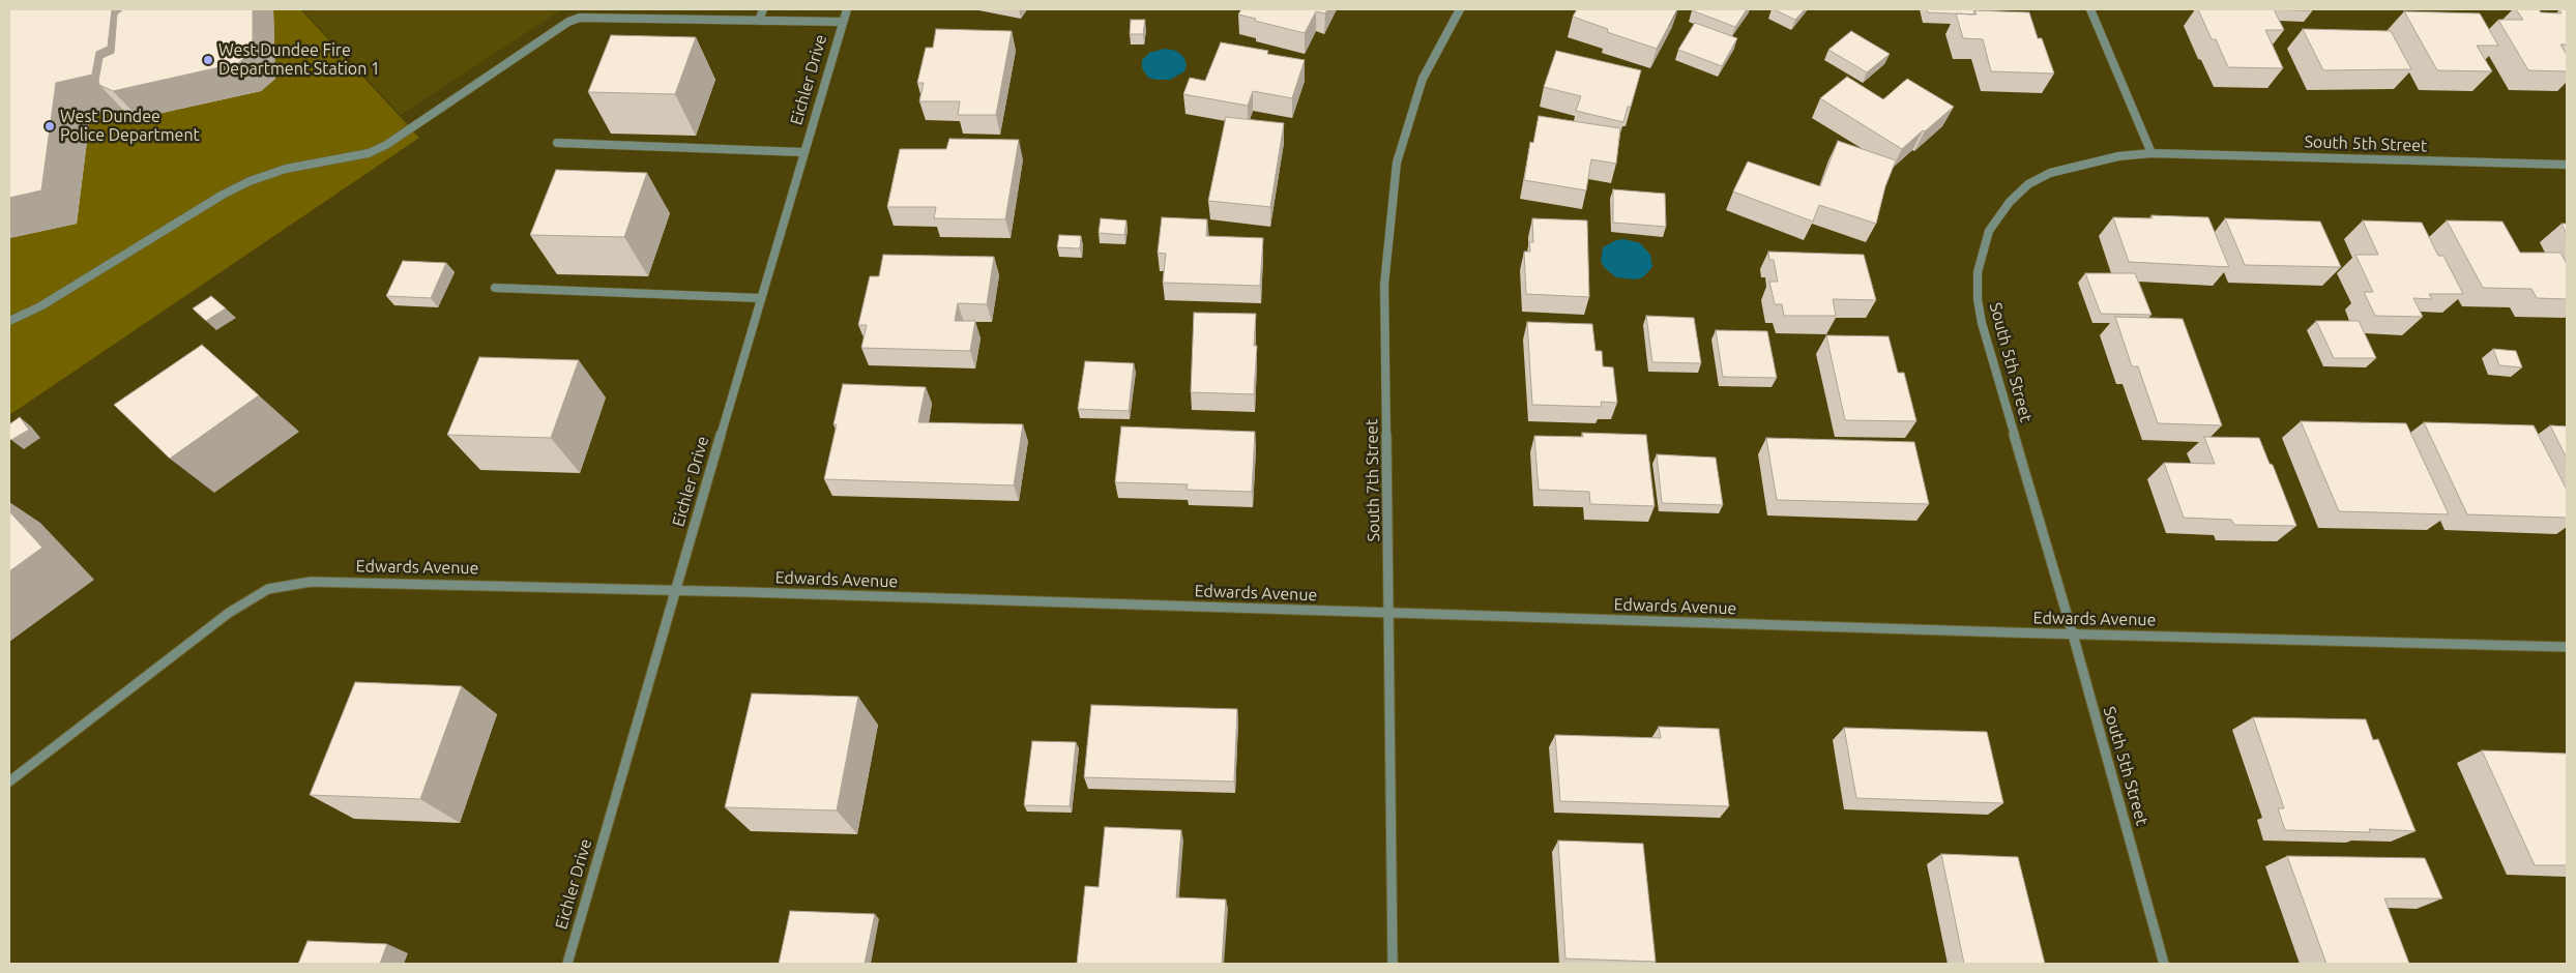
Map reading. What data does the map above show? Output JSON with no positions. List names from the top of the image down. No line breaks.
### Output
{"streets":{"street":["Eichler Drive","South 5th Street","South 7th Street","Edwards Avenue"]},"crossings":[["Eichler Drive","Edwards Avenue"],["South 5th Street","Edwards Avenue"],["South 7th Street","Edwards Avenue"]],"places":["West Dundee Fire Department Station 1","West Dundee Police Department"]}
